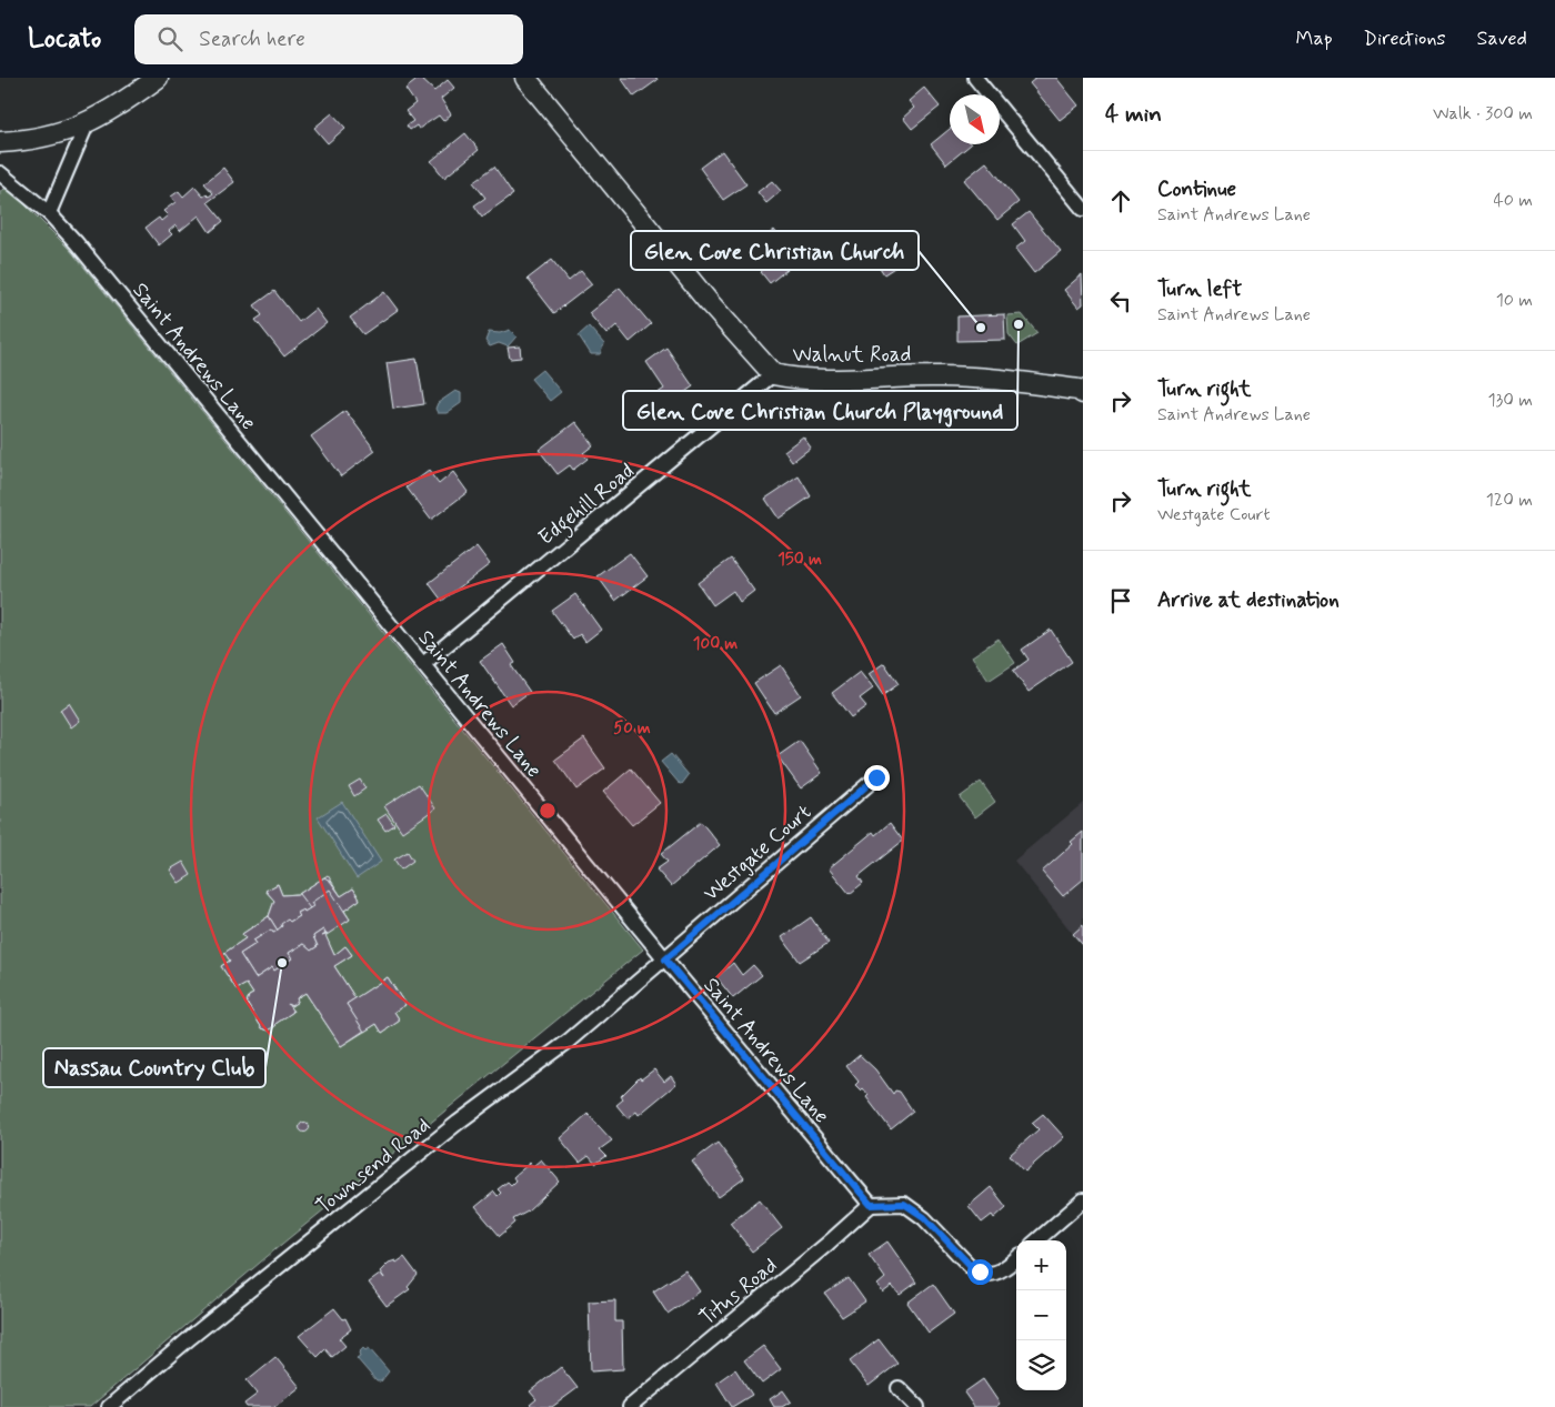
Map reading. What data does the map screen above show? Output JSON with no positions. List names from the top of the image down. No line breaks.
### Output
{"streets":{"street":["Walnut Road","Saint Andrews Lane","Edgehill Road","Westgate Court","Townsend Road","Titus Road"]},"crossings":[["Walnut Road","Edgehill Road"],["Saint Andrews Lane","Edgehill Road"],["Saint Andrews Lane","Westgate Court"],["Saint Andrews Lane","Townsend Road"],["Saint Andrews Lane","Titus Road"],["Westgate Court","Townsend Road"]],"places":["Glen Cove Christian Church Playground","Glen Cove Christian Church","Nassau Country Club"],"north":"bottom right","page":{"header":"Locato","search":"Search here","nav":["Map","Directions","Saved"],"heading":["4 min","Walk · 300 m"],"list":[["Continue","Saint Andrews Lane","40 m"],["Turn left","Saint Andrews Lane","10 m"],["Turn right","Saint Andrews Lane","130 m"],["Turn right","Westgate Court","120 m"],"Arrive at destination"],"map_buttons":["+","−"]},"rings":["150 m","100 m","50 m"]}
